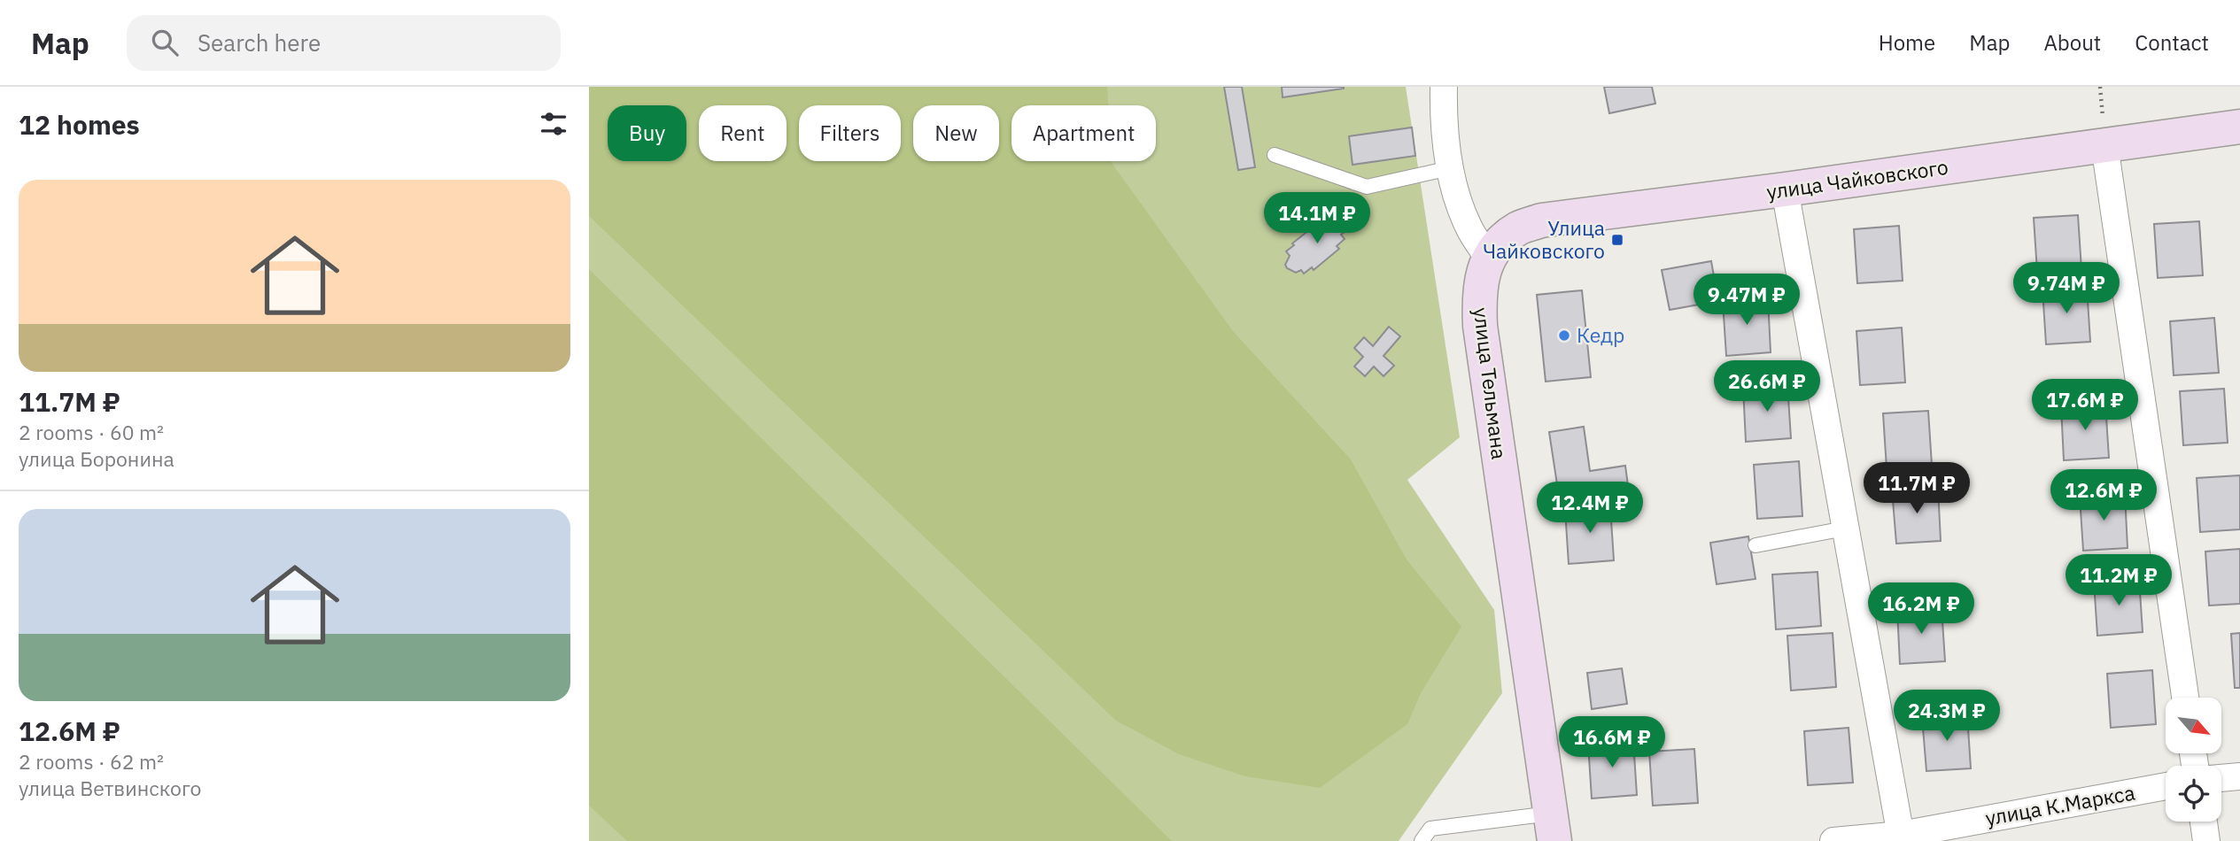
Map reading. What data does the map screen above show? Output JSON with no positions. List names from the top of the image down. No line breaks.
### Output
{"streets":{"street":["улица Чайковского","улица Тельмана","улица К.Маркса"]},"crossings":[["улица Чайковского","улица Тельмана"]],"places":{"transit":["Улица Чайковского"],"other":["Кедр"]},"north":"bottom right","page":{"header":"Map","search":"Search here","nav":["Home","Map","About","Contact"],"heading":"12 homes","chip":["Buy","Rent","Filters","New","Apartment"],"list":[{"name":"11.7M ₽","note":"2 rooms · 60 m² · улица Боронина"},{"name":"12.6M ₽","note":"2 rooms · 62 m² · улица Ветвинского"}],"price":["14.1M ₽","9.74M ₽","9.47M ₽","26.6M ₽","17.6M ₽","11.7M ₽","12.6M ₽","12.4M ₽","11.2M ₽","16.2M ₽","24.3M ₽","16.6M ₽"]}}
